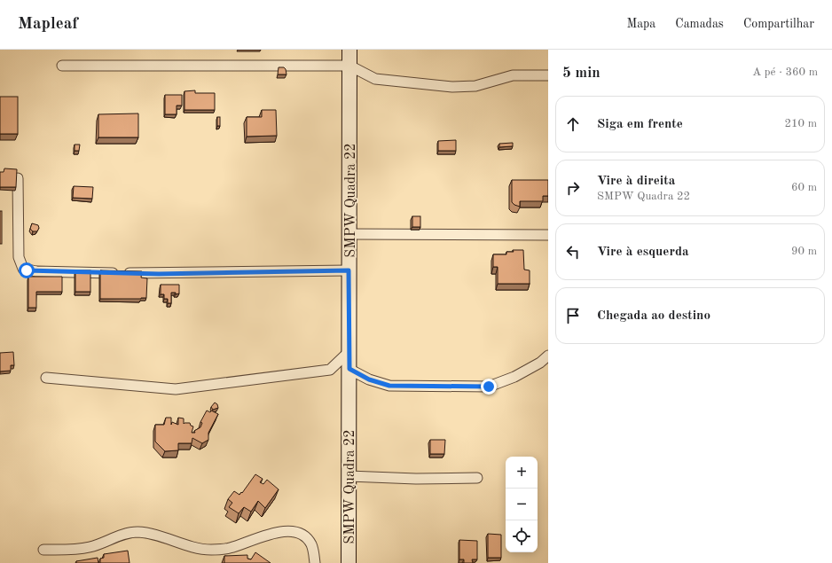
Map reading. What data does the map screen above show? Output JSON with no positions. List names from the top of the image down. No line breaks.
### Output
{"streets":{"street":["SMPW Quadra 22"]},"page":{"header":"Mapleaf","nav":["Mapa","Camadas","Compartilhar"],"heading":["5 min","A pé · 360 m"],"list":[["Siga em frente","210 m"],["Vire à direita","SMPW Quadra 22","60 m"],["Vire à esquerda","90 m"],"Chegada ao destino"],"map_buttons":["+","−"]}}
